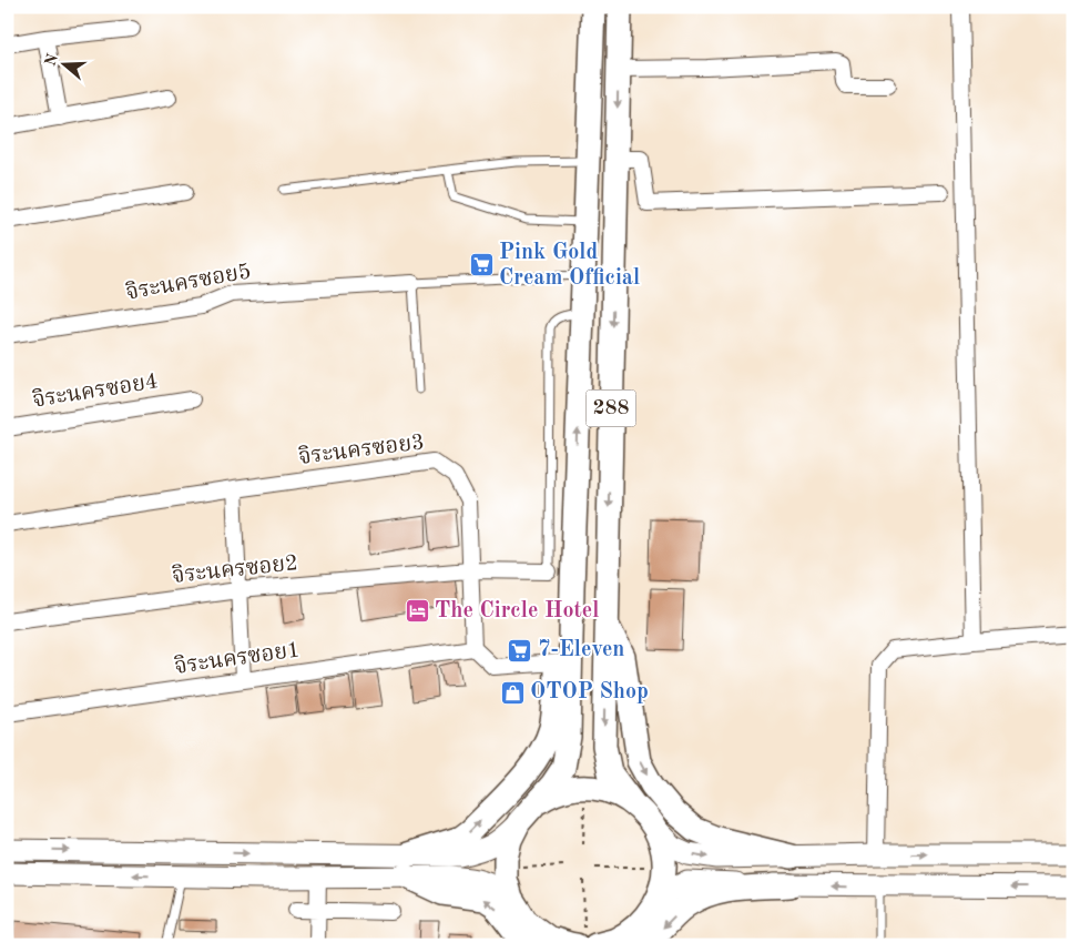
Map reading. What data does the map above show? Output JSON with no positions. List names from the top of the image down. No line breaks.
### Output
{"streets":{"main road":["288"],"street":["จิระนครซอย5","จิระนครซอย4","จิระนครซอย3","จิระนครซอย2","จิระนครซอย1"]},"crossings":[["จิระนครซอย3","จิระนครซอย2"],["จิระนครซอย3","จิระนครซอย1"]],"places":{"supermarket":["Pink Gold Cream Official","7-Eleven"],"hotel":["The Circle Hotel"],"shop":["OTOP Shop"]},"north":"left"}
